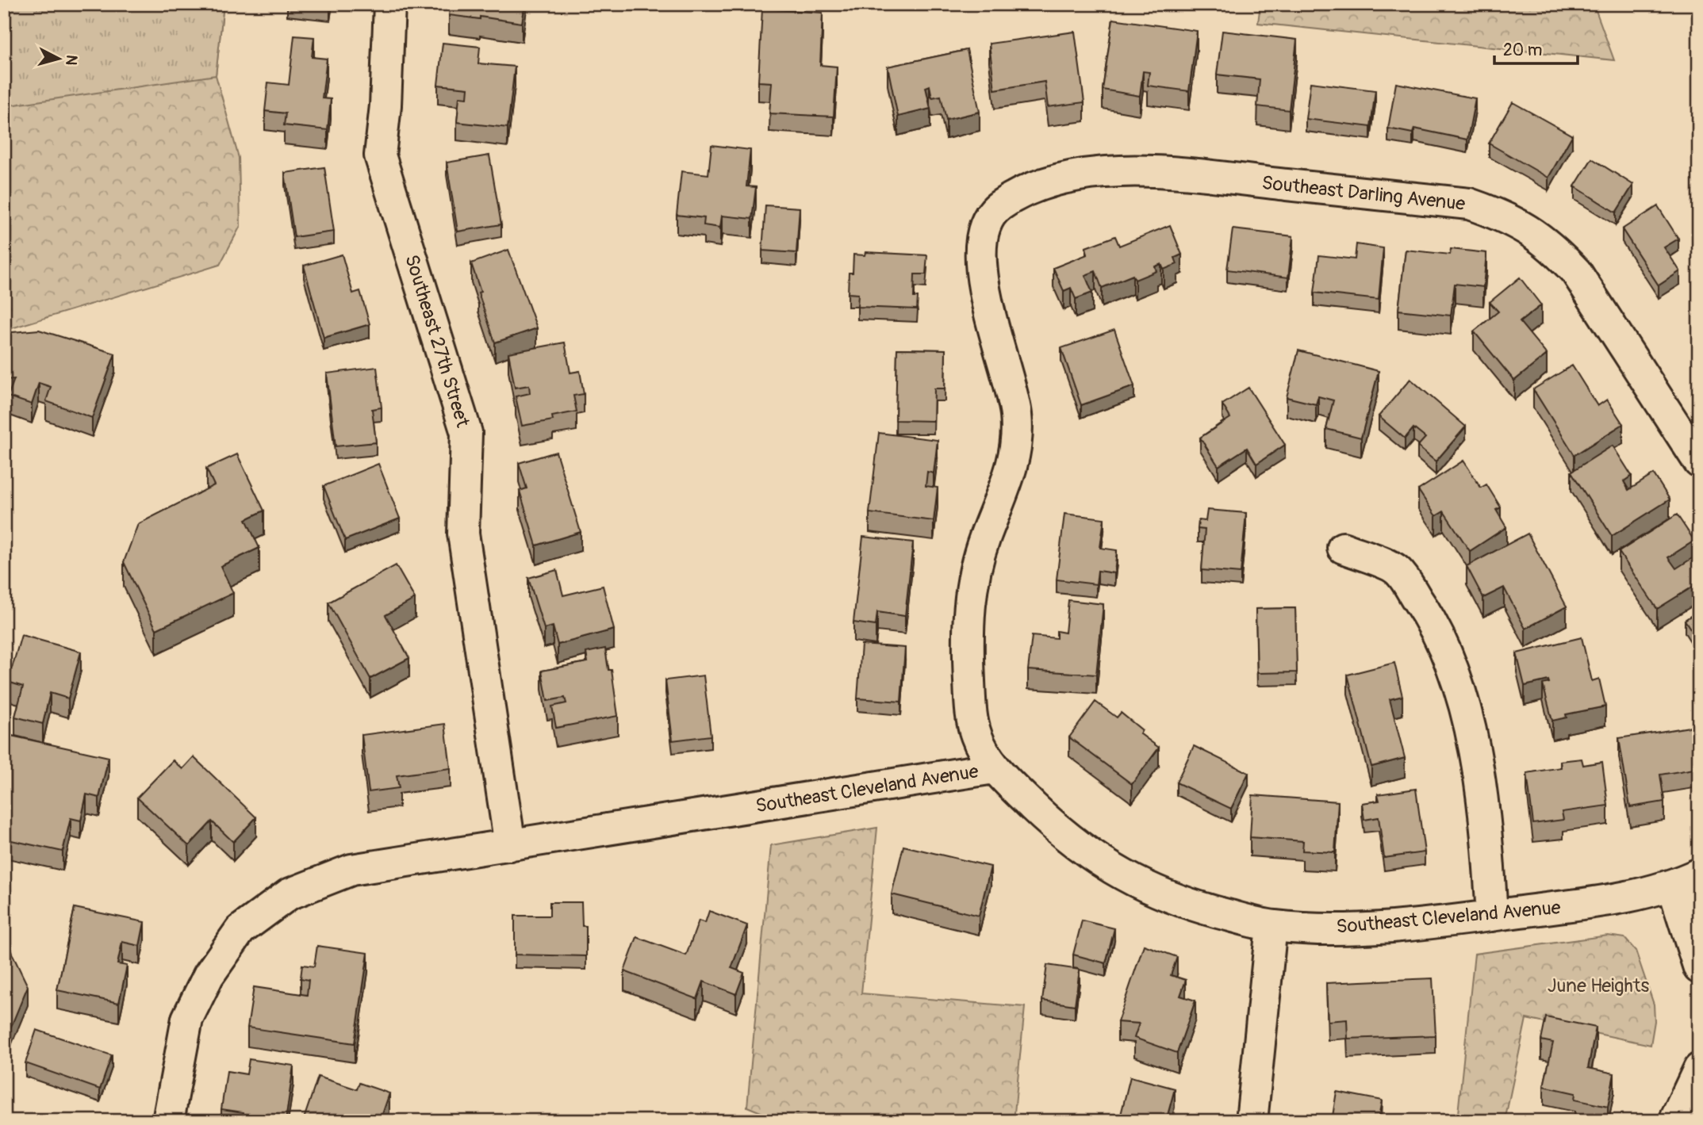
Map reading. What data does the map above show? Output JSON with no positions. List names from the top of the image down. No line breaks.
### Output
{"streets":{"street":["Southeast Darling Avenue","Southeast 27th Street","Southeast Cleveland Avenue"]},"crossings":[["Southeast Darling Avenue","Southeast Cleveland Avenue"],["Southeast 27th Street","Southeast Cleveland Avenue"]],"parks":["June Heights"],"scale_bar":"20 m","north":"right"}
